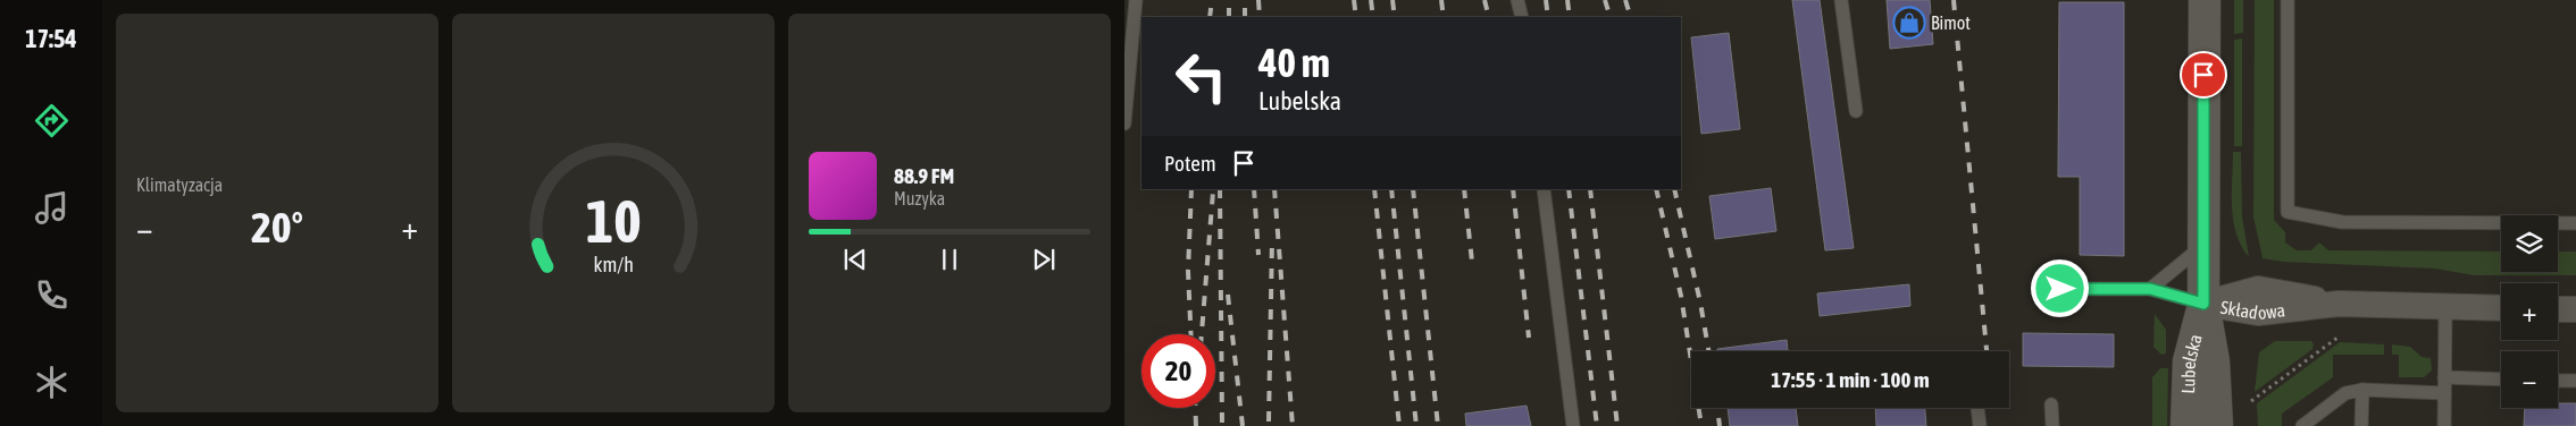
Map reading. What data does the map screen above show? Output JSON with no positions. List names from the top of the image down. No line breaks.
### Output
{"streets":{"street":["Składowa","Lubelska"]},"crossings":[["Składowa","Lubelska"]],"places":{"shop":["Bimot"]},"page":{"tabs":"17:54","tile":"Klimatyzacja","turn":["40 m","Lubelska"],"then":"Potem","song":["88.9 FM","Muzyka"],"heat":["−","20°","+"],"map_buttons":["+","−"],"limit":"20","trip":"17:55 · 1 min · 100 m","gauge":["10","km/h"]}}
